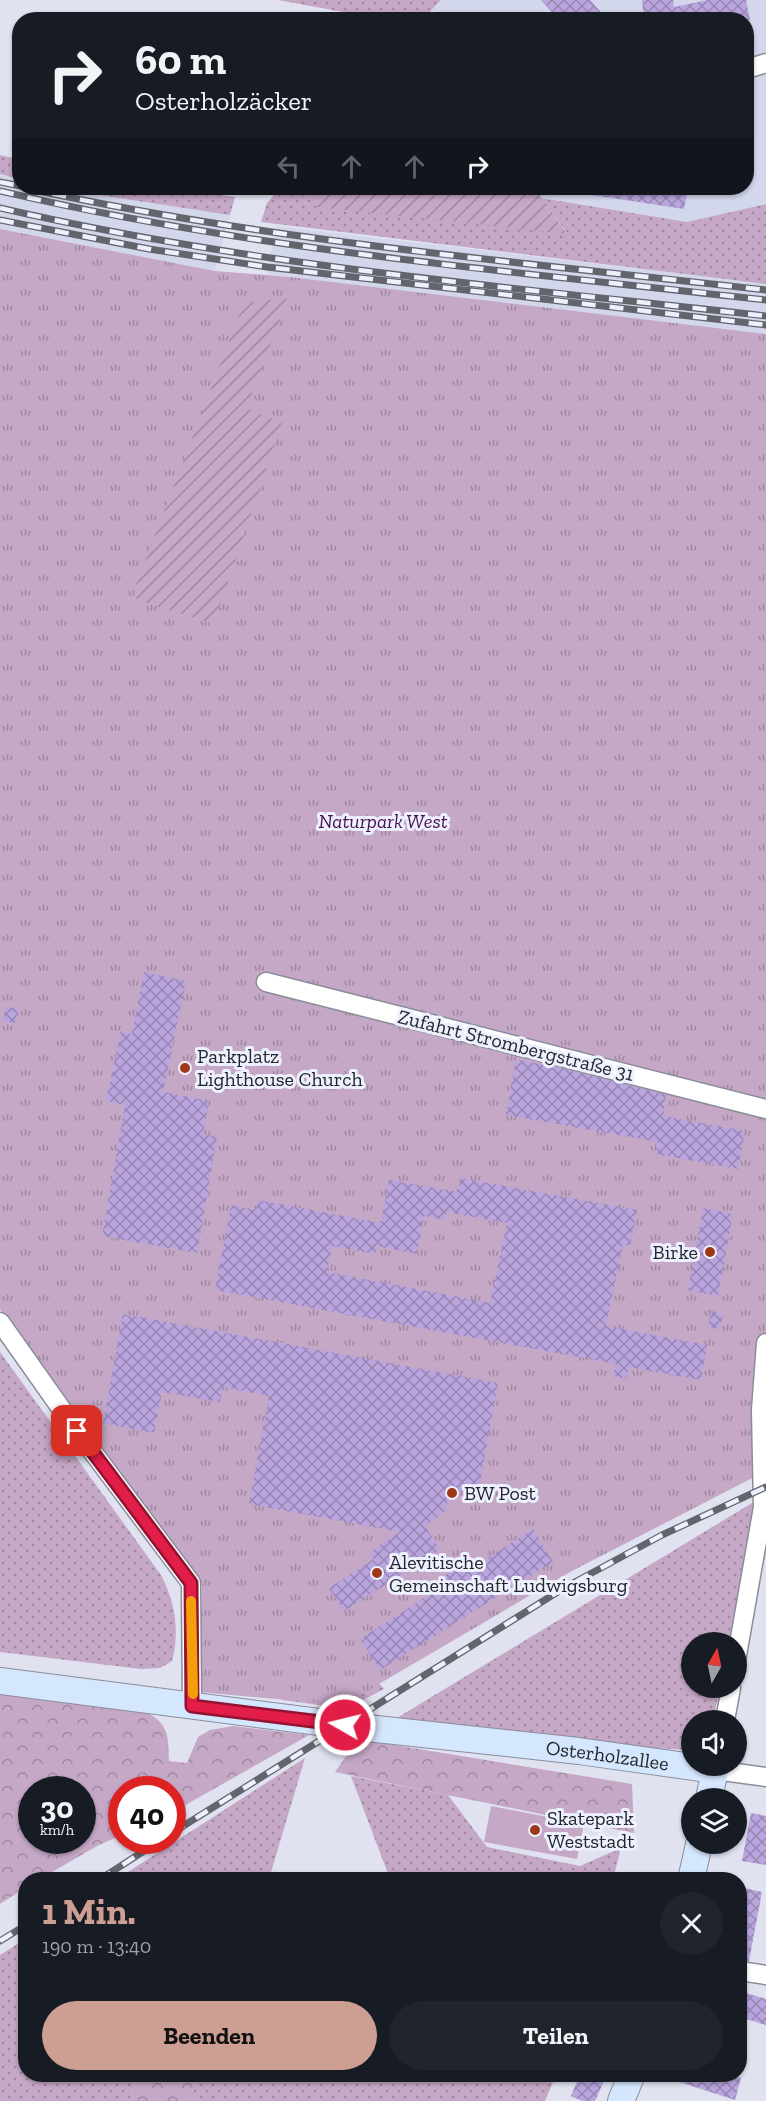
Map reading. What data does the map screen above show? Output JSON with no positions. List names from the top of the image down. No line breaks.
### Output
{"streets":{"street":["Zufahrt Strombergstraße 31","Osterholzallee"]},"parks":["Naturpark West"],"places":["Parkplatz Lighthouse Church","Birke","BW Post","Alevitische Gemeinschaft Ludwigsburg","Skatepark Weststadt"],"north":"top","page":{"turn":["60 m","Osterholzäcker"],"speed":"30 km/h","limit":"40","heading":["1 Min.","190 m · 13:40"],"buttons":["Beenden","Teilen"]}}
